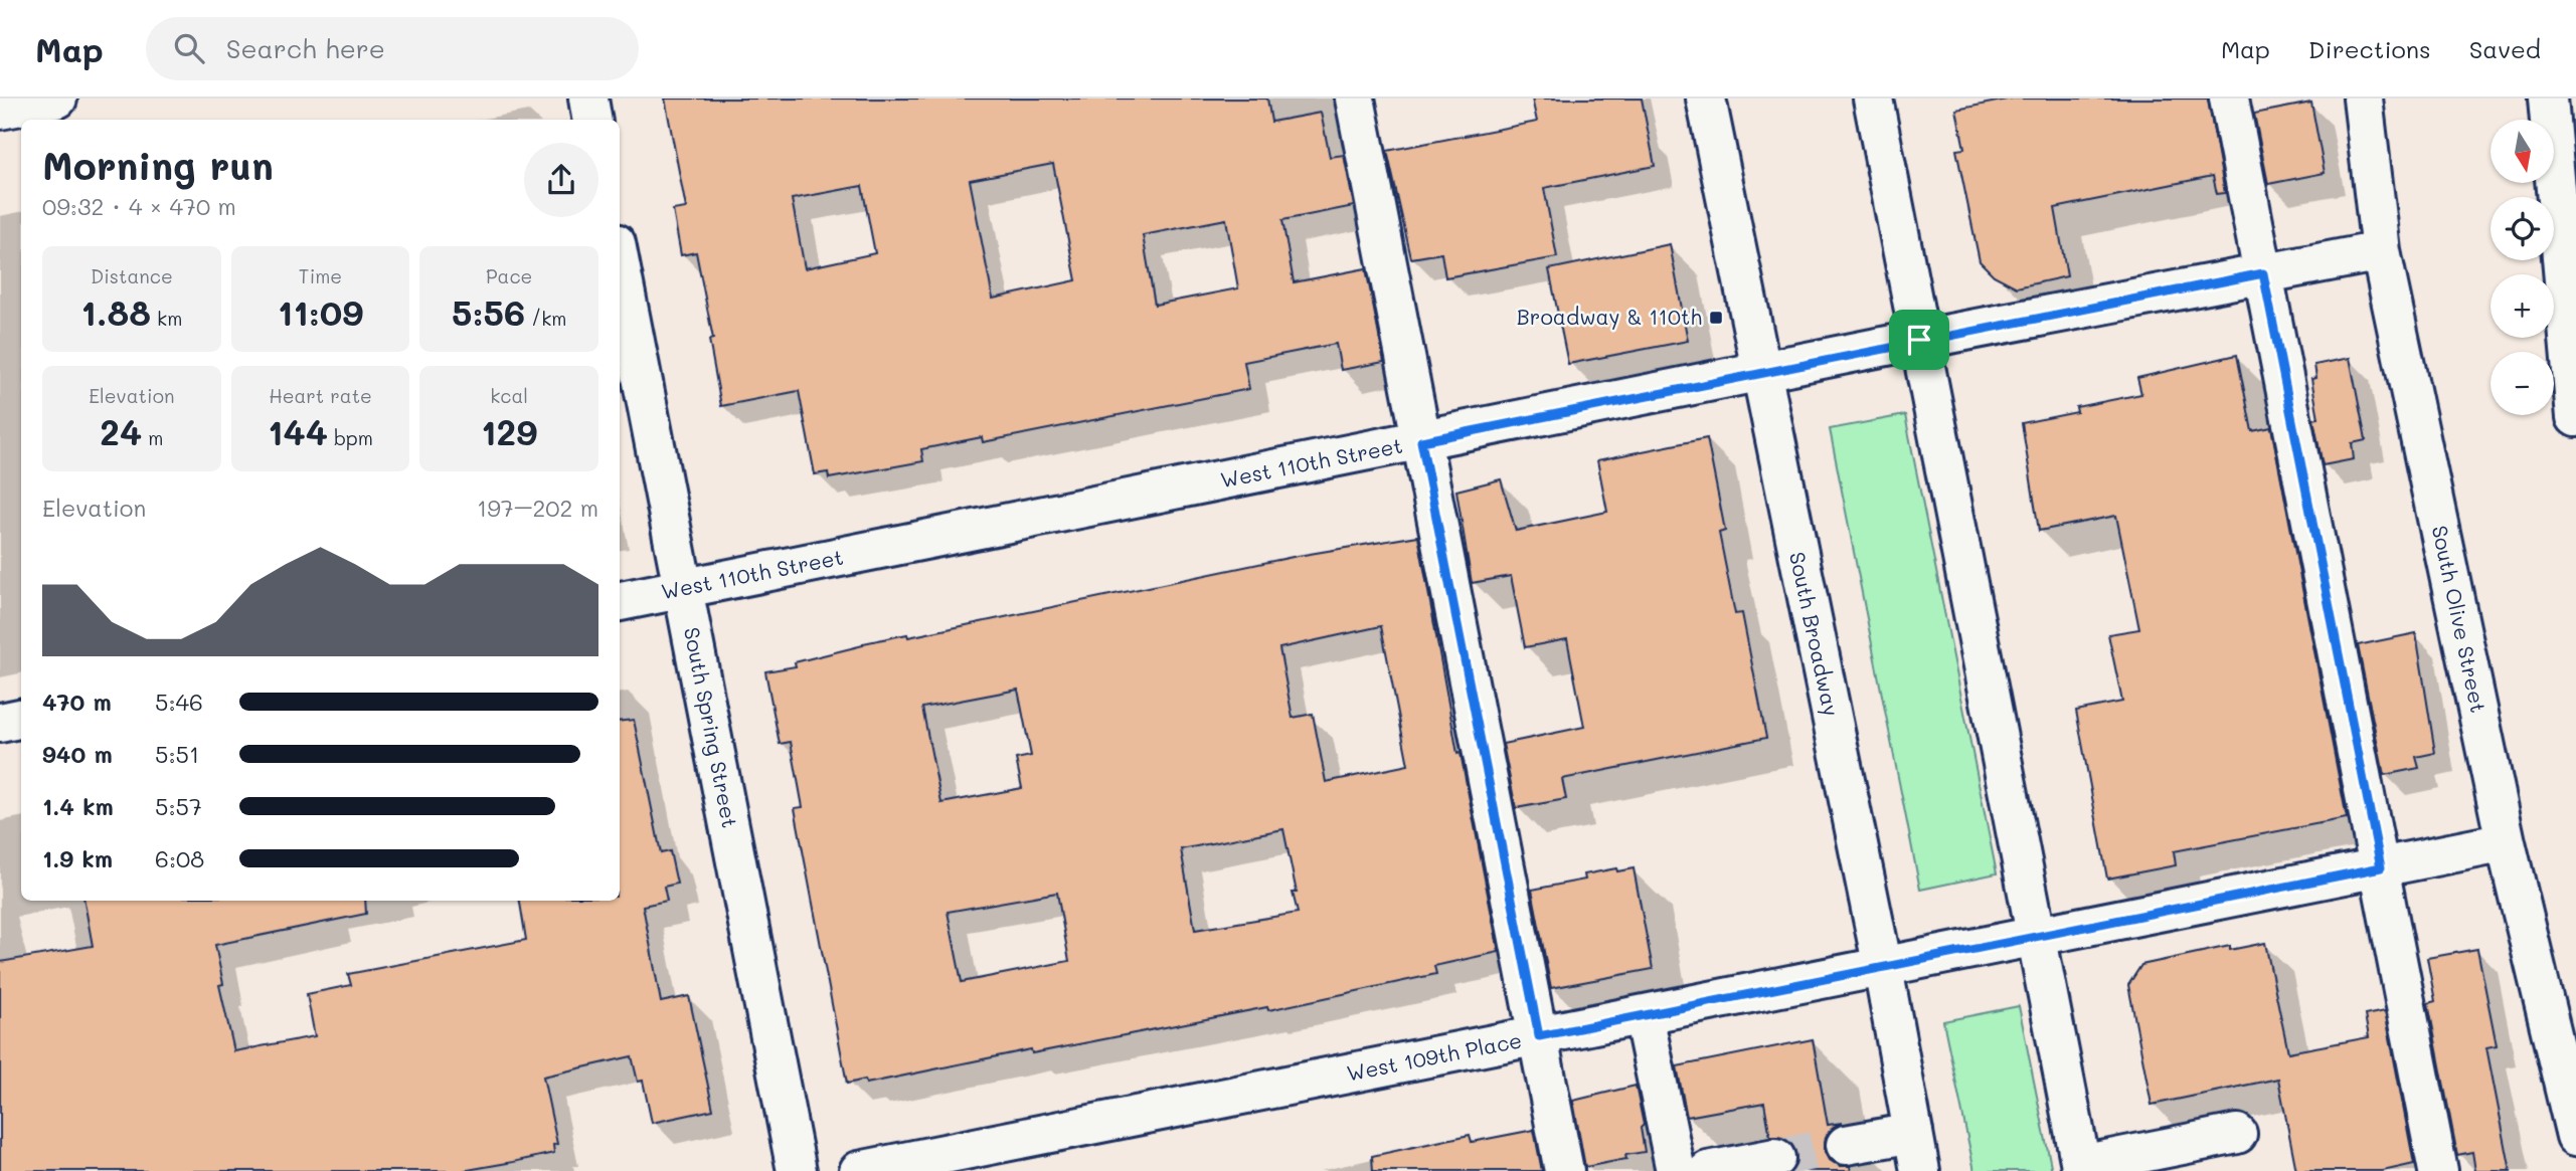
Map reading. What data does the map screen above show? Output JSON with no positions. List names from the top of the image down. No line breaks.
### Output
{"streets":{"main road":["West 110th Street","South Olive Street","South Broadway","South Spring Street","West 109th Place"]},"crossings":[["West 110th Street","South Olive Street"],["West 110th Street","South Broadway"],["West 110th Street","South Spring Street"],["South Olive Street","West 109th Place"],["South Broadway","West 109th Place"]],"places":{"transit":["Broadway & 110th"]},"north":"bottom","page":{"header":"Map","search":"Search here","nav":["Map","Directions","Saved"],"map_buttons":["+","−"],"heading":["Morning run","09:32 · 4 × 470 m"],"stats":[["Distance","1.88 km"],["Time","11:09"],["Pace","5:56 /km"],["Elevation","24 m"],["Heart rate","144 bpm"],["kcal","129"]],"chart":["Elevation","197–202 m"],"list":[{"name":"470 m","note":"5:46"},{"name":"940 m","note":"5:51"},{"name":"1.4 km","note":"5:57"},{"name":"1.9 km","note":"6:08"}]}}
